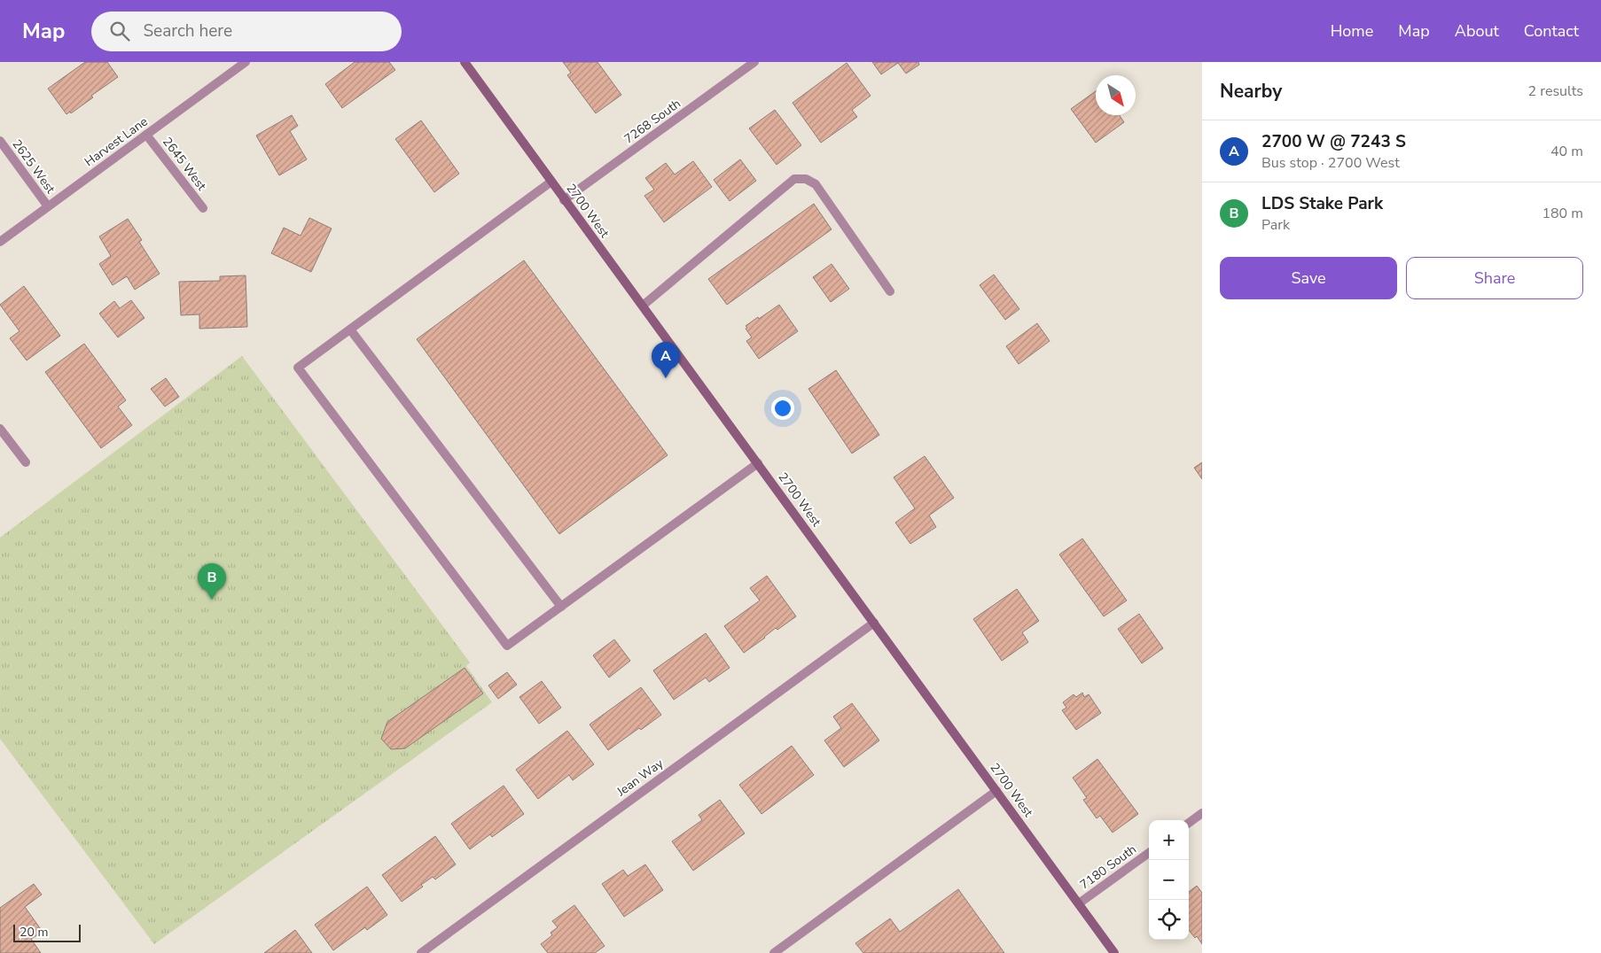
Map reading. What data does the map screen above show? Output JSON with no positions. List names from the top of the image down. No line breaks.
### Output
{"streets":{"main road":["2700 West"],"street":["7268 South","Harvest Lane","2645 West","2625 West","Jean Way","7180 South"]},"crossings":[["7268 South","2700 West"],["Harvest Lane","2645 West"],["Harvest Lane","2625 West"],["2700 West","Jean Way"],["2700 West","7180 South"]],"scale_bar":"20 m","north":"bottom right","page":{"header":"Map","search":"Search here","nav":["Home","Map","About","Contact"],"heading":["Nearby","2 results"],"list":[{"mark":"A","name":"2700 W @ 7243 S","note":"Bus stop · 2700 West","value":"40 m"},{"mark":"B","name":"LDS Stake Park","note":"Park","value":"180 m"}],"buttons":["Save","Share"],"pins":["A","B"],"map_buttons":["+","−"],"scale":"20 m"}}
